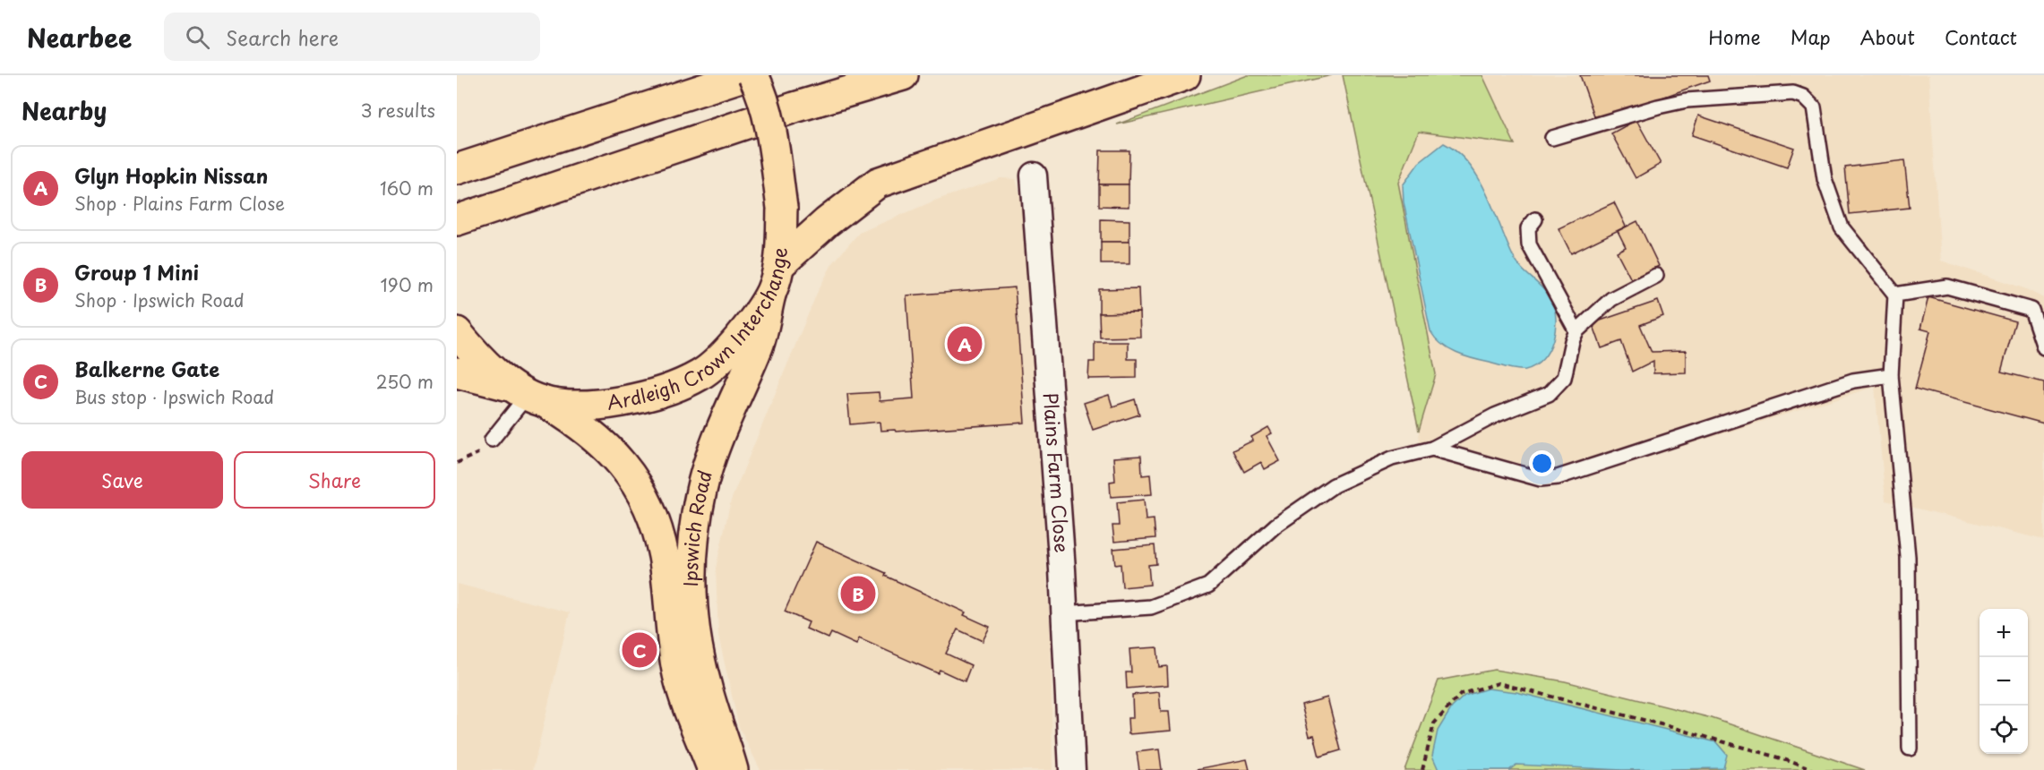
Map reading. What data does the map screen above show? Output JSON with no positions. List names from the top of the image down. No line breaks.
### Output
{"streets":{"main road":["Ardleigh Crown Interchange","Ipswich Road"],"street":["Plains Farm Close"]},"crossings":[["Ardleigh Crown Interchange","Ipswich Road"]],"page":{"header":"Nearbee","search":"Search here","nav":["Home","Map","About","Contact"],"heading":["Nearby","3 results"],"list":[{"mark":"A","name":"Glyn Hopkin Nissan","note":"Shop · Plains Farm Close","value":"160 m"},{"mark":"B","name":"Group 1 Mini","note":"Shop · Ipswich Road","value":"190 m"},{"mark":"C","name":"Balkerne Gate","note":"Bus stop · Ipswich Road","value":"250 m"}],"pins":["A","B","C"],"buttons":["Save","Share"],"map_buttons":["+","−"]}}
